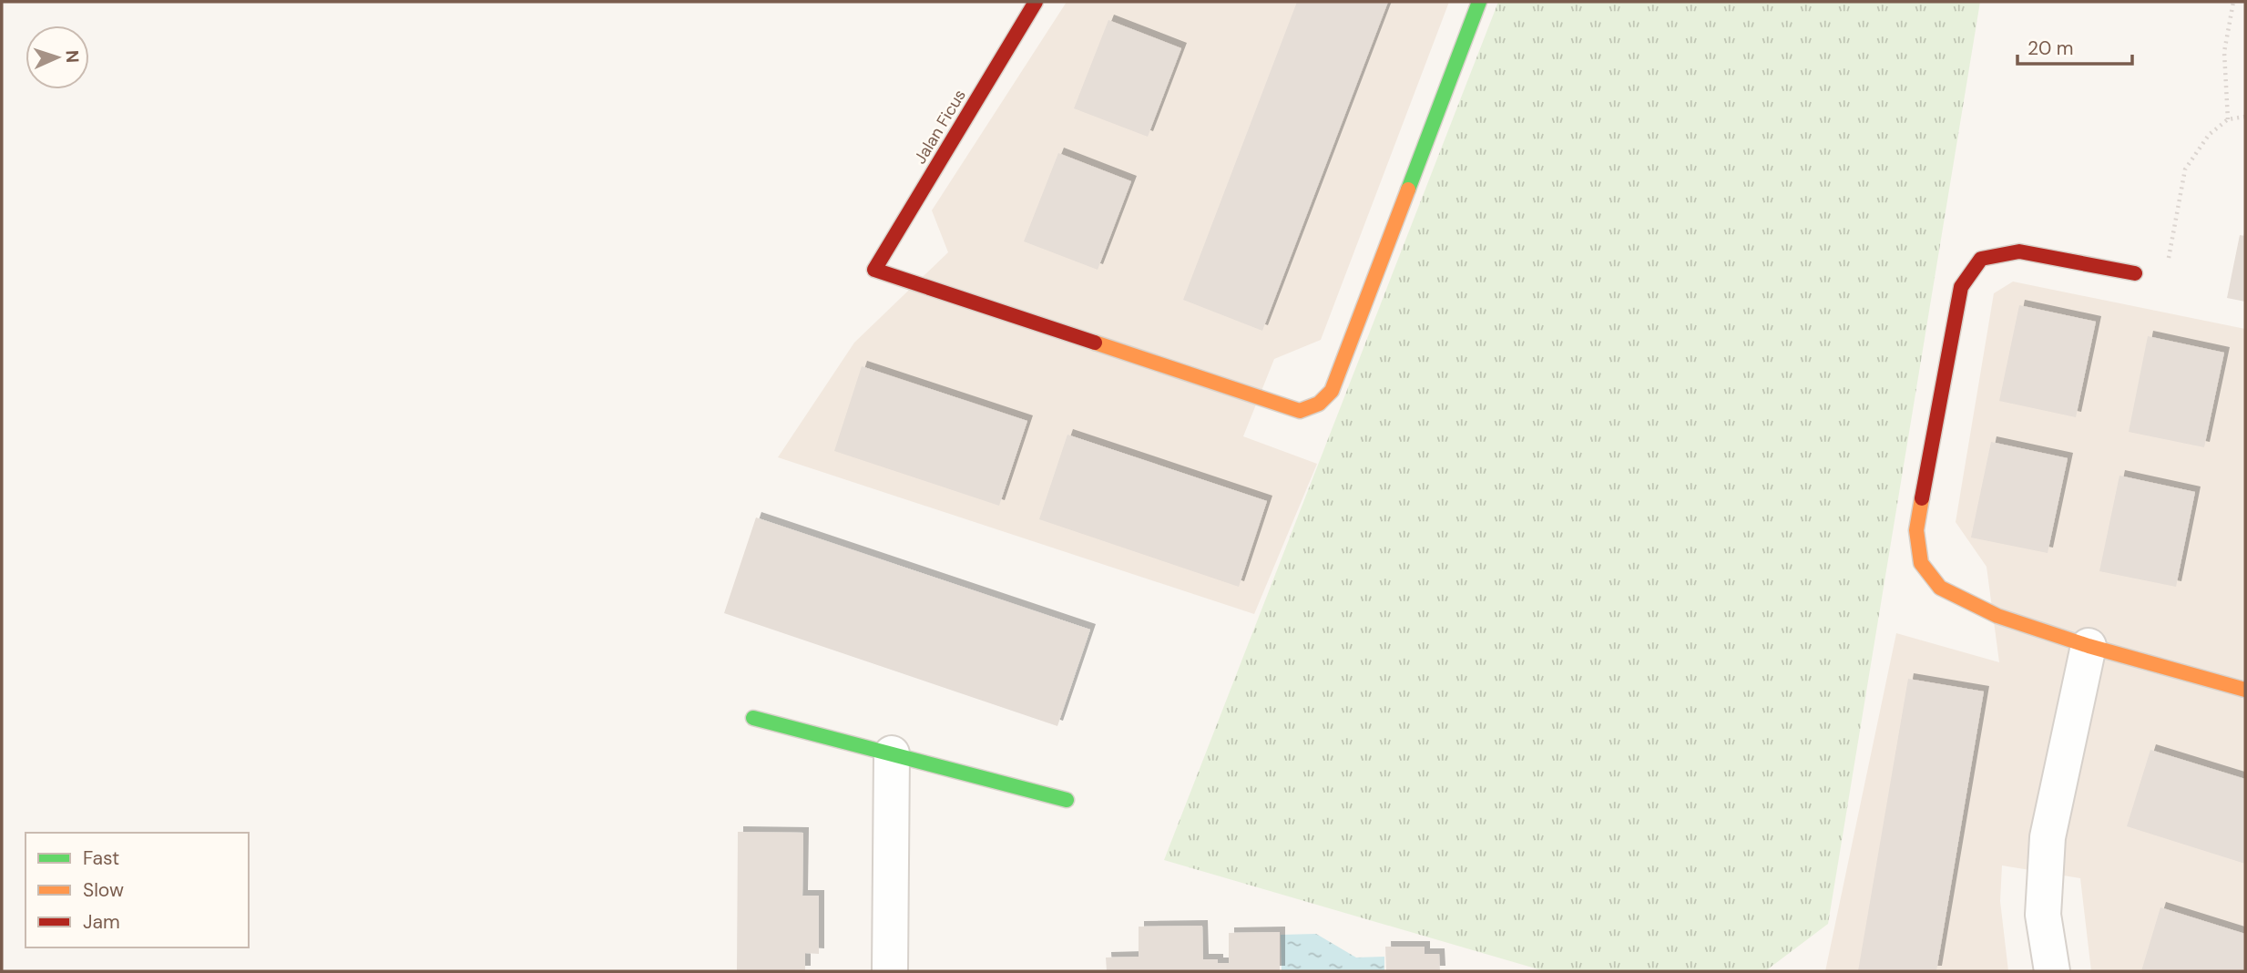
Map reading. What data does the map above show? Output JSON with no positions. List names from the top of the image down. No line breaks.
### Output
{"streets":{"street":["Jalan Ficus"]},"legend":["Fast","Slow","Jam"],"scale_bar":"20 m","north":"right"}
